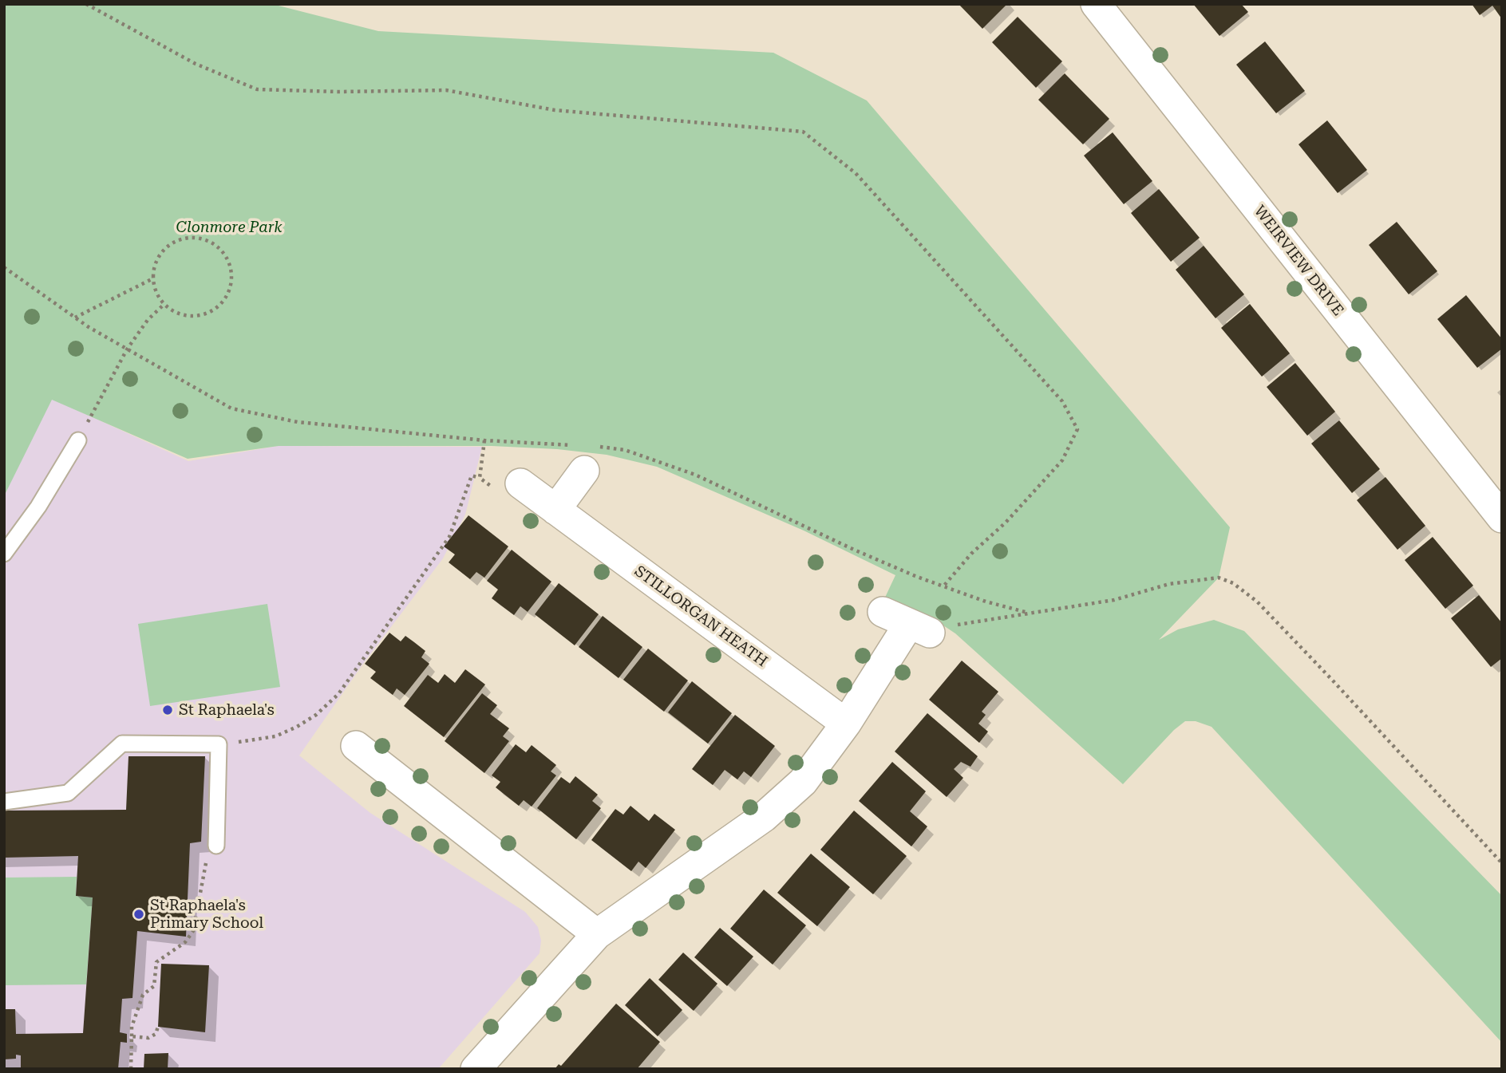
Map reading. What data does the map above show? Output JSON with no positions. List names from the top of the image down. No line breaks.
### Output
{"streets":{"street":["WEIRVIEW DRIVE","STILLORGAN HEATH"]},"parks":["Clonmore Park"],"places":["St Raphaela's","St Raphaela's Primary School"]}
